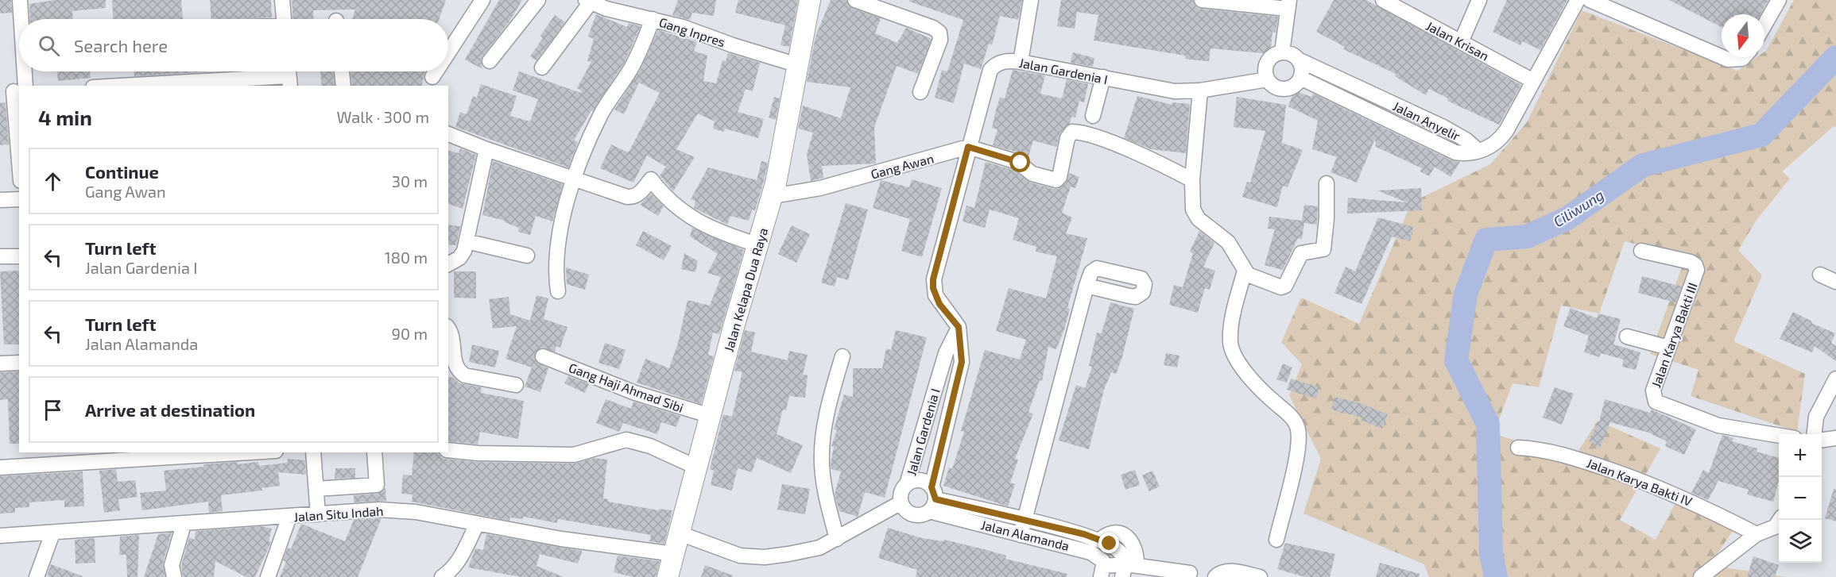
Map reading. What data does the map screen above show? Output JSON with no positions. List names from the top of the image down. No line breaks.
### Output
{"streets":{"main road":["Jalan Kelapa Dua Raya"],"street":["Gang Inpres","Jalan Krisan","Jalan Gardenia I","Jalan Anyelir","Gang Awan","Jalan Karya Bakti III","Gang Haji Ahmad Sibi","Jalan Karya Bakti IV","Jalan Situ Indah","Jalan Alamanda"]},"crossings":[["Gang Inpres","Jalan Kelapa Dua Raya"],["Jalan Gardenia I","Jalan Anyelir"],["Jalan Gardenia I","Gang Awan"],["Jalan Gardenia I","Jalan Alamanda"],["Gang Awan","Jalan Kelapa Dua Raya"],["Jalan Kelapa Dua Raya","Gang Haji Ahmad Sibi"],["Jalan Kelapa Dua Raya","Jalan Situ Indah"]],"water":["Ciliwung"],"north":"bottom","page":{"search":"Search here","heading":["4 min","Walk · 300 m"],"list":[["Continue","Gang Awan","30 m"],["Turn left","Jalan Gardenia I","180 m"],["Turn left","Jalan Alamanda","90 m"],"Arrive at destination"],"map_buttons":["+","−"]}}
